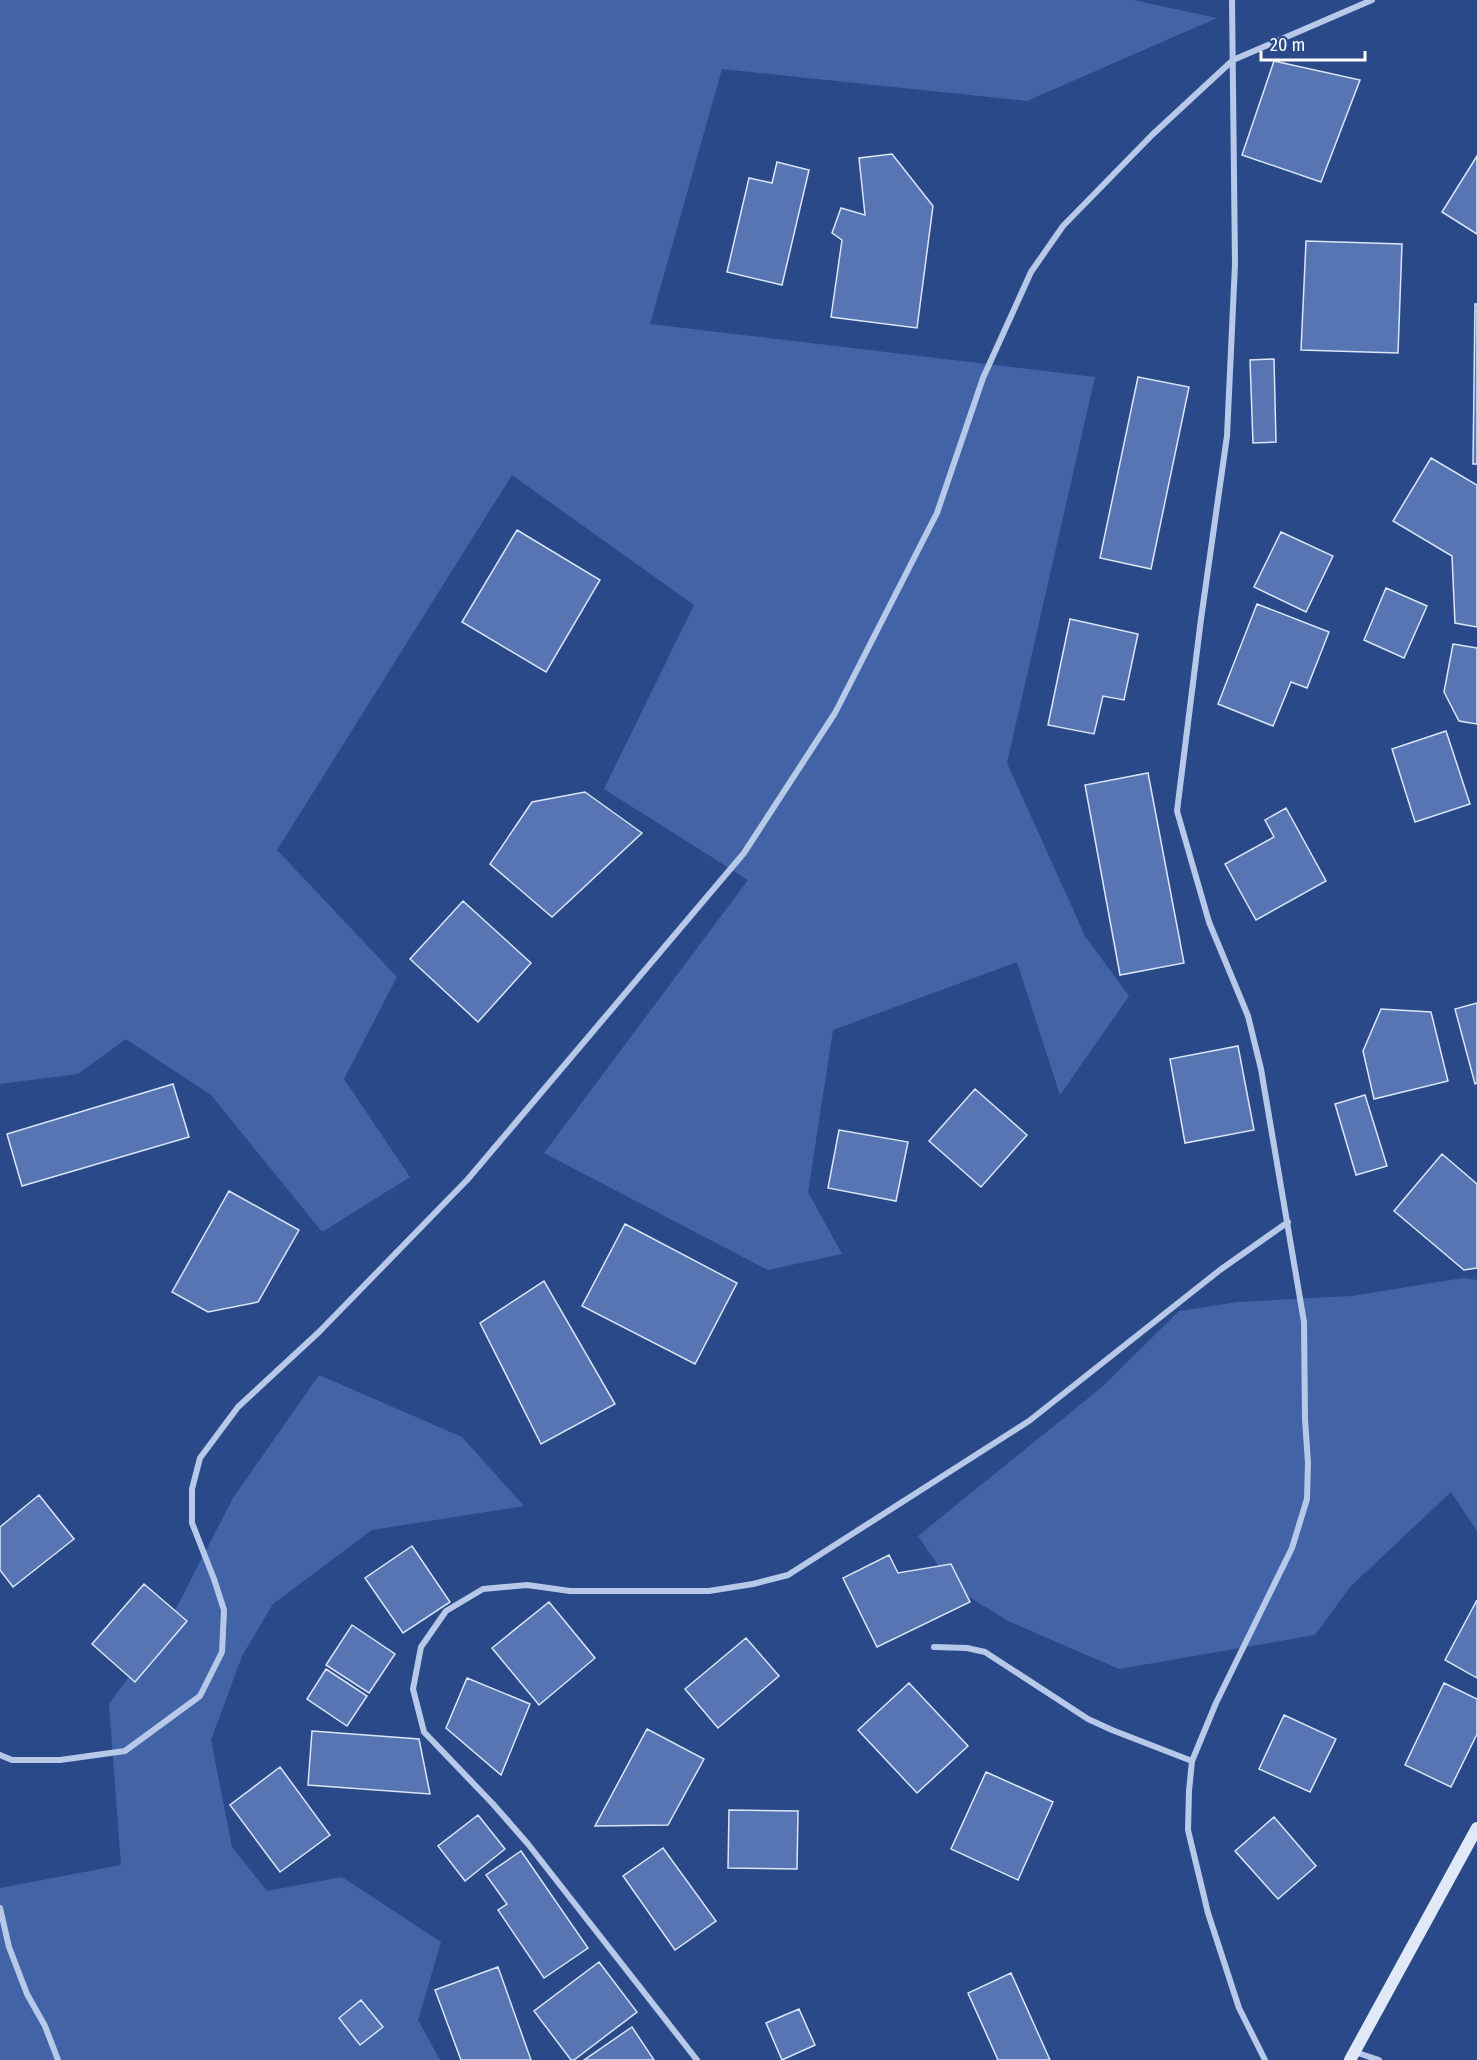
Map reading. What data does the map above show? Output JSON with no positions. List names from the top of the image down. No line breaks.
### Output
{"scale_bar":"20 m"}
